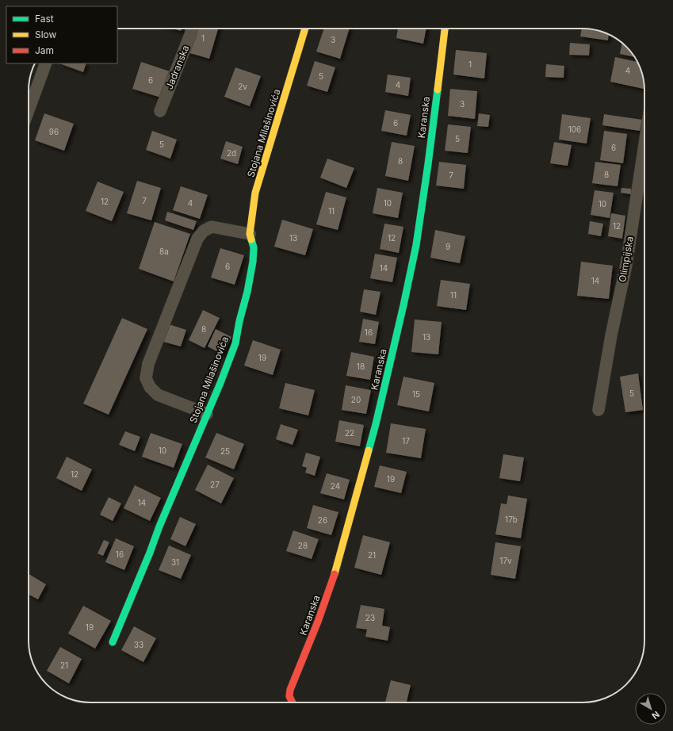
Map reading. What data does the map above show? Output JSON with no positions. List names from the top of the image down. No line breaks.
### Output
{"streets":{"street":["Jadranska","Karanska","Stojana Milašinovića","Olimpijska"]},"house_numbers":["1","3","1","4","5","6","4","2v","3","6","106","96","5","5","6","2d","8","8","7","7","12","4","10","10","11","12","13","12","9","8a","6","14","14","11","8","16","13","19","18","5","15","20","22","17","10","25","12","19","27","24","14","17b","26","28","16","21","17v","31","23","19","33","21"],"legend":["Fast","Slow","Jam"],"north":"bottom right"}
